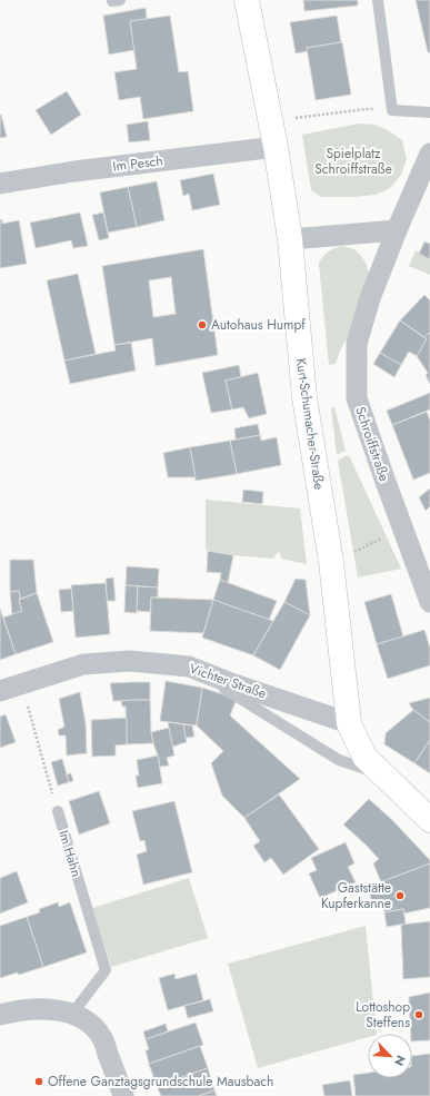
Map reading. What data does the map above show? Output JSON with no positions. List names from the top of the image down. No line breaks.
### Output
{"streets":{"main road":["Kurt-Schumacher-Straße"],"street":["Im Pesch","Schroiffstraße","Vichter Straße"],"lane":["Im Hahn"]},"crossings":[["Im Pesch","Kurt-Schumacher-Straße"],["Kurt-Schumacher-Straße","Vichter Straße"]],"parks":["Spielplatz Schroiffstraße"],"places":["Autohaus Humpf","Gaststätte Kupferkanne","Lottoshop Steffens","Offene Ganztagsgrundschule Mausbach"],"north":"bottom right"}
